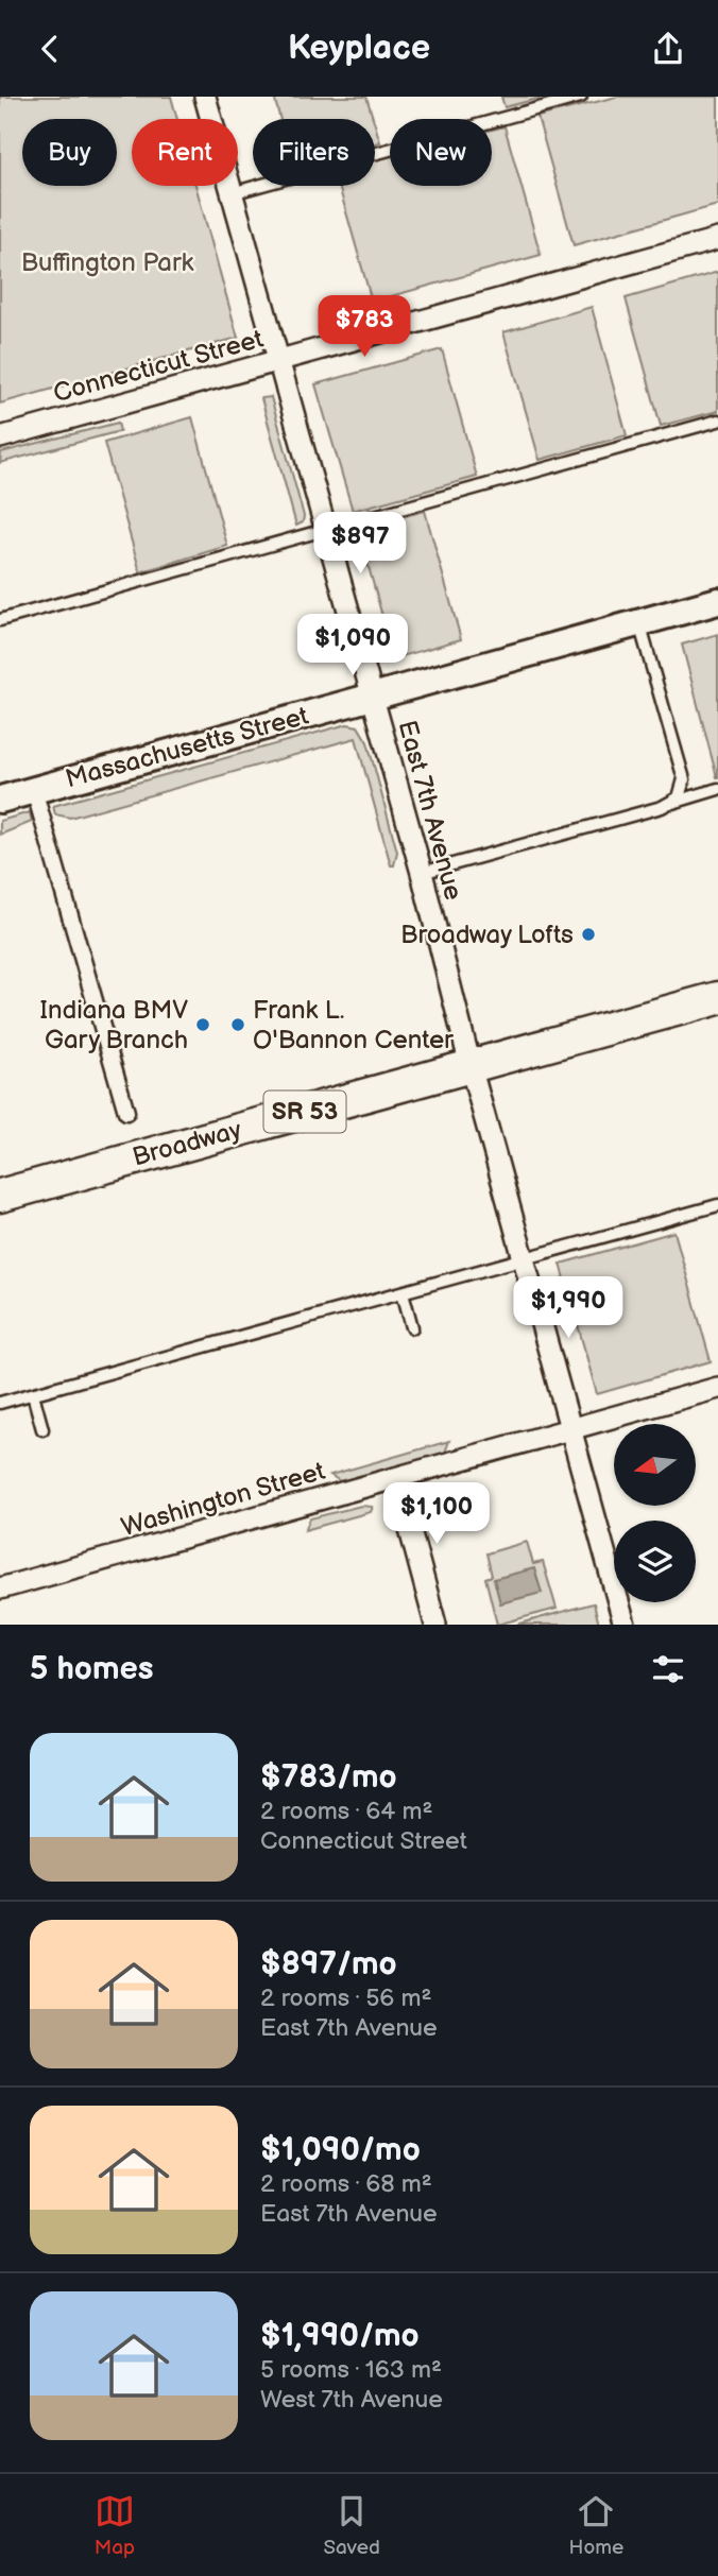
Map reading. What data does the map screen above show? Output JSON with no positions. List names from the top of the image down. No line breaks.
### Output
{"streets":{"main road":["SR 53","Broadway"],"street":["Connecticut Street","Massachusetts Street","East 7th Avenue","Washington Street"]},"crossings":[["Connecticut Street","East 7th Avenue"],["Massachusetts Street","East 7th Avenue"],["East 7th Avenue","Broadway"],["East 7th Avenue","Washington Street"]],"parks":["Buffington Park"],"places":["Broadway Lofts","Indiana BMV Gary Branch","Frank L. O'Bannon Center"],"north":"left","page":{"header":"Keyplace","chip":["Buy","Rent","Filters","New"],"price":["$783","$897","$1,090","$1,990","$1,100"],"heading":"5 homes","list":[{"name":"$783/mo","note":"2 rooms · 64 m² · Connecticut Street"},{"name":"$897/mo","note":"2 rooms · 56 m² · East 7th Avenue"},{"name":"$1,090/mo","note":"2 rooms · 68 m² · East 7th Avenue"},{"name":"$1,990/mo","note":"5 rooms · 163 m² · West 7th Avenue"}],"tabs":["Map","Saved","Home"]}}
